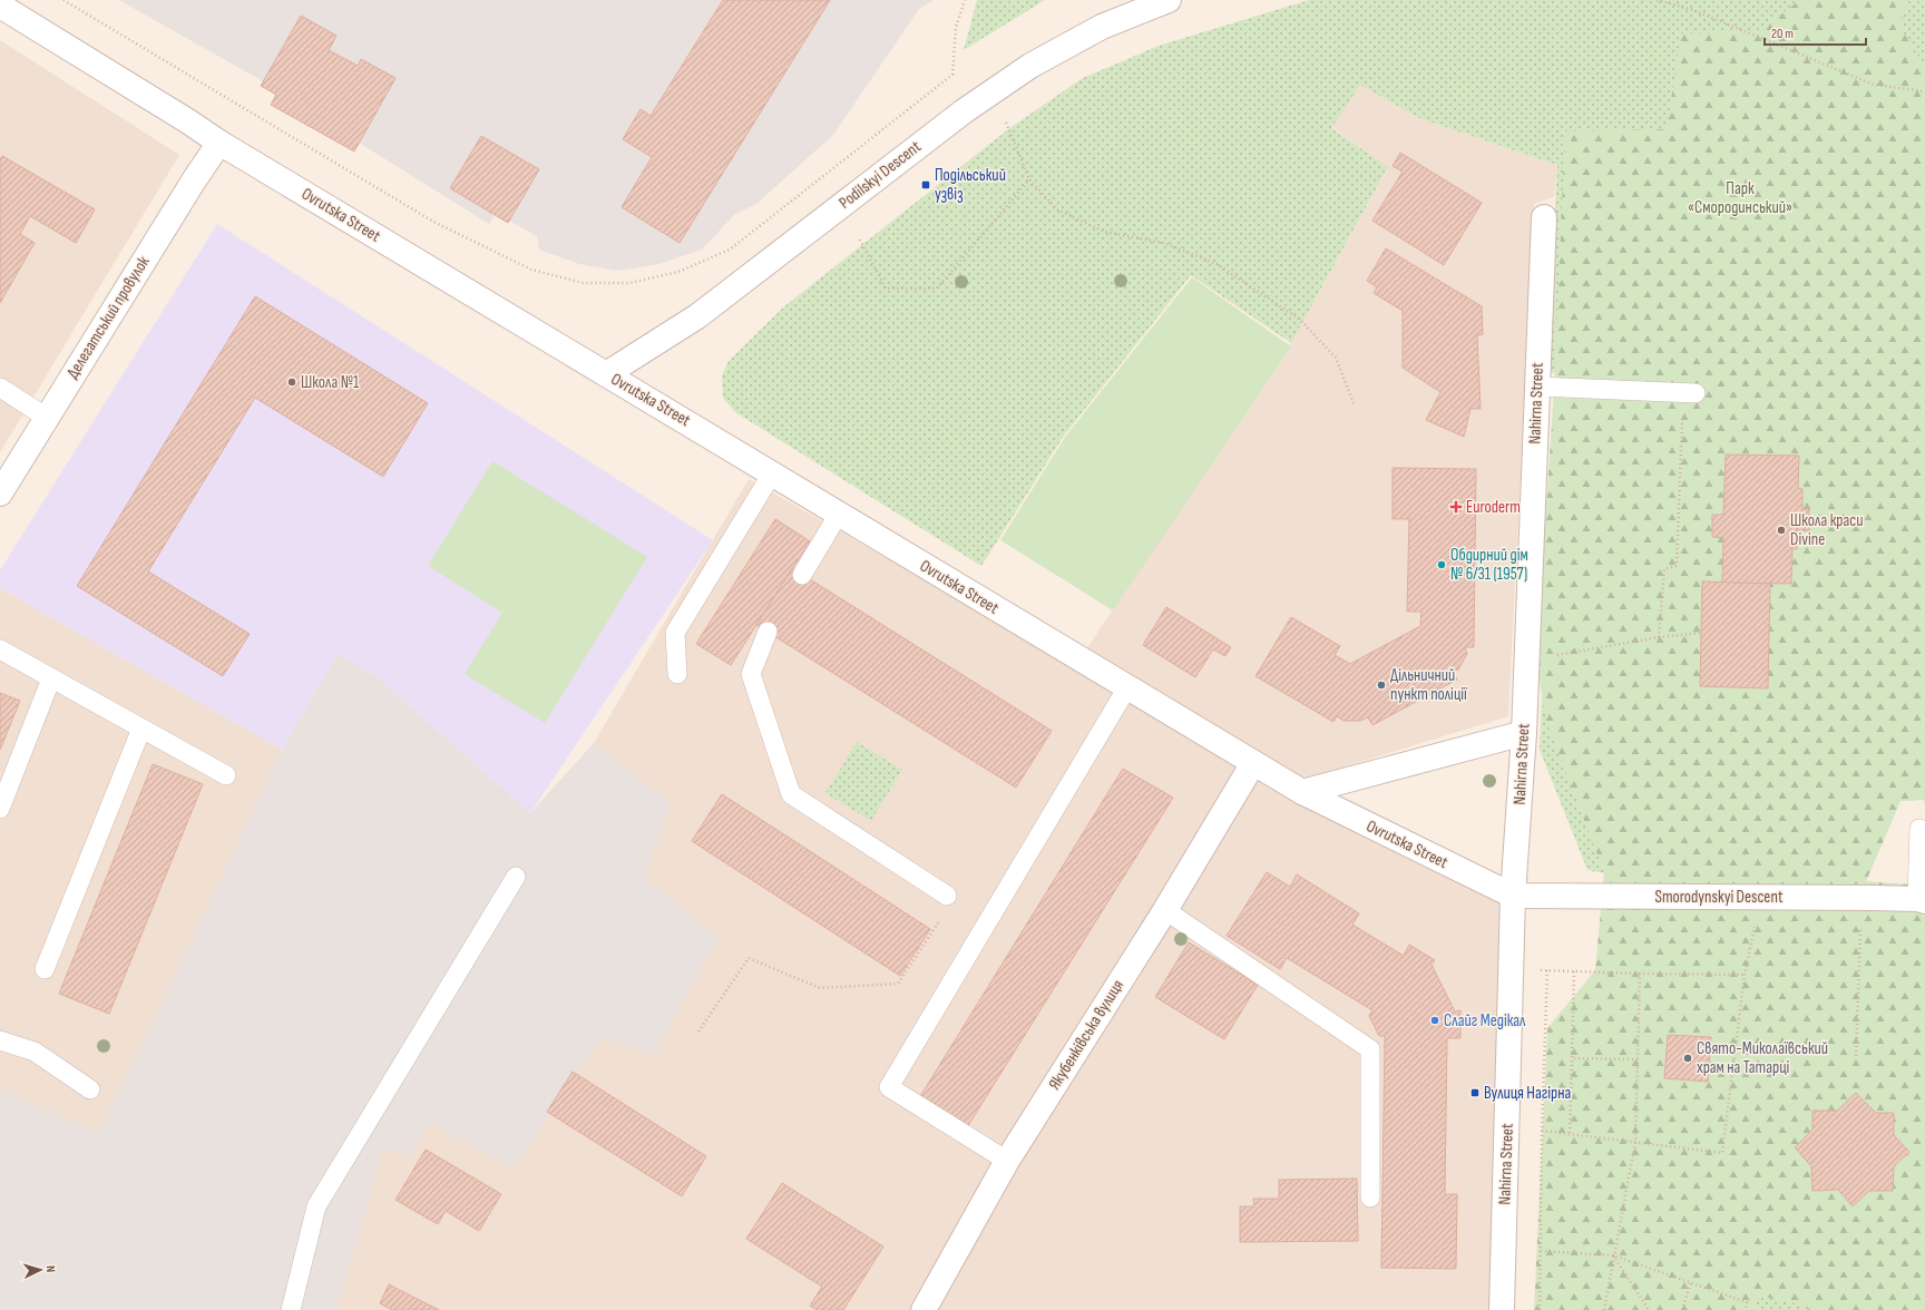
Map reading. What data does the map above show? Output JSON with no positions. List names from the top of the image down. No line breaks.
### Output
{"streets":{"street":["Podilskyi Descent","Ovrutska Street","Делегатський провулок","Nahirna Street","Smorodynskyi Descent","Якубенківська вулиця"]},"crossings":[["Podilskyi Descent","Ovrutska Street"],["Ovrutska Street","Делегатський провулок"],["Ovrutska Street","Nahirna Street"],["Ovrutska Street","Smorodynskyi Descent"],["Ovrutska Street","Якубенківська вулиця"],["Nahirna Street","Smorodynskyi Descent"]],"parks":["Парк «Смородинський»"],"places":{"transit":["Подільський узвіз","Вулиця Нагірна"],"other":["Школа №1","Школа краси Divine","Обдирний дім № 6/31 (1957)","Дільничний пункт поліції","Слайг Медікал","Свято-Миколаївський храм на Татарці"],"health":["Euroderm"]},"scale_bar":"20 m","north":"right"}
